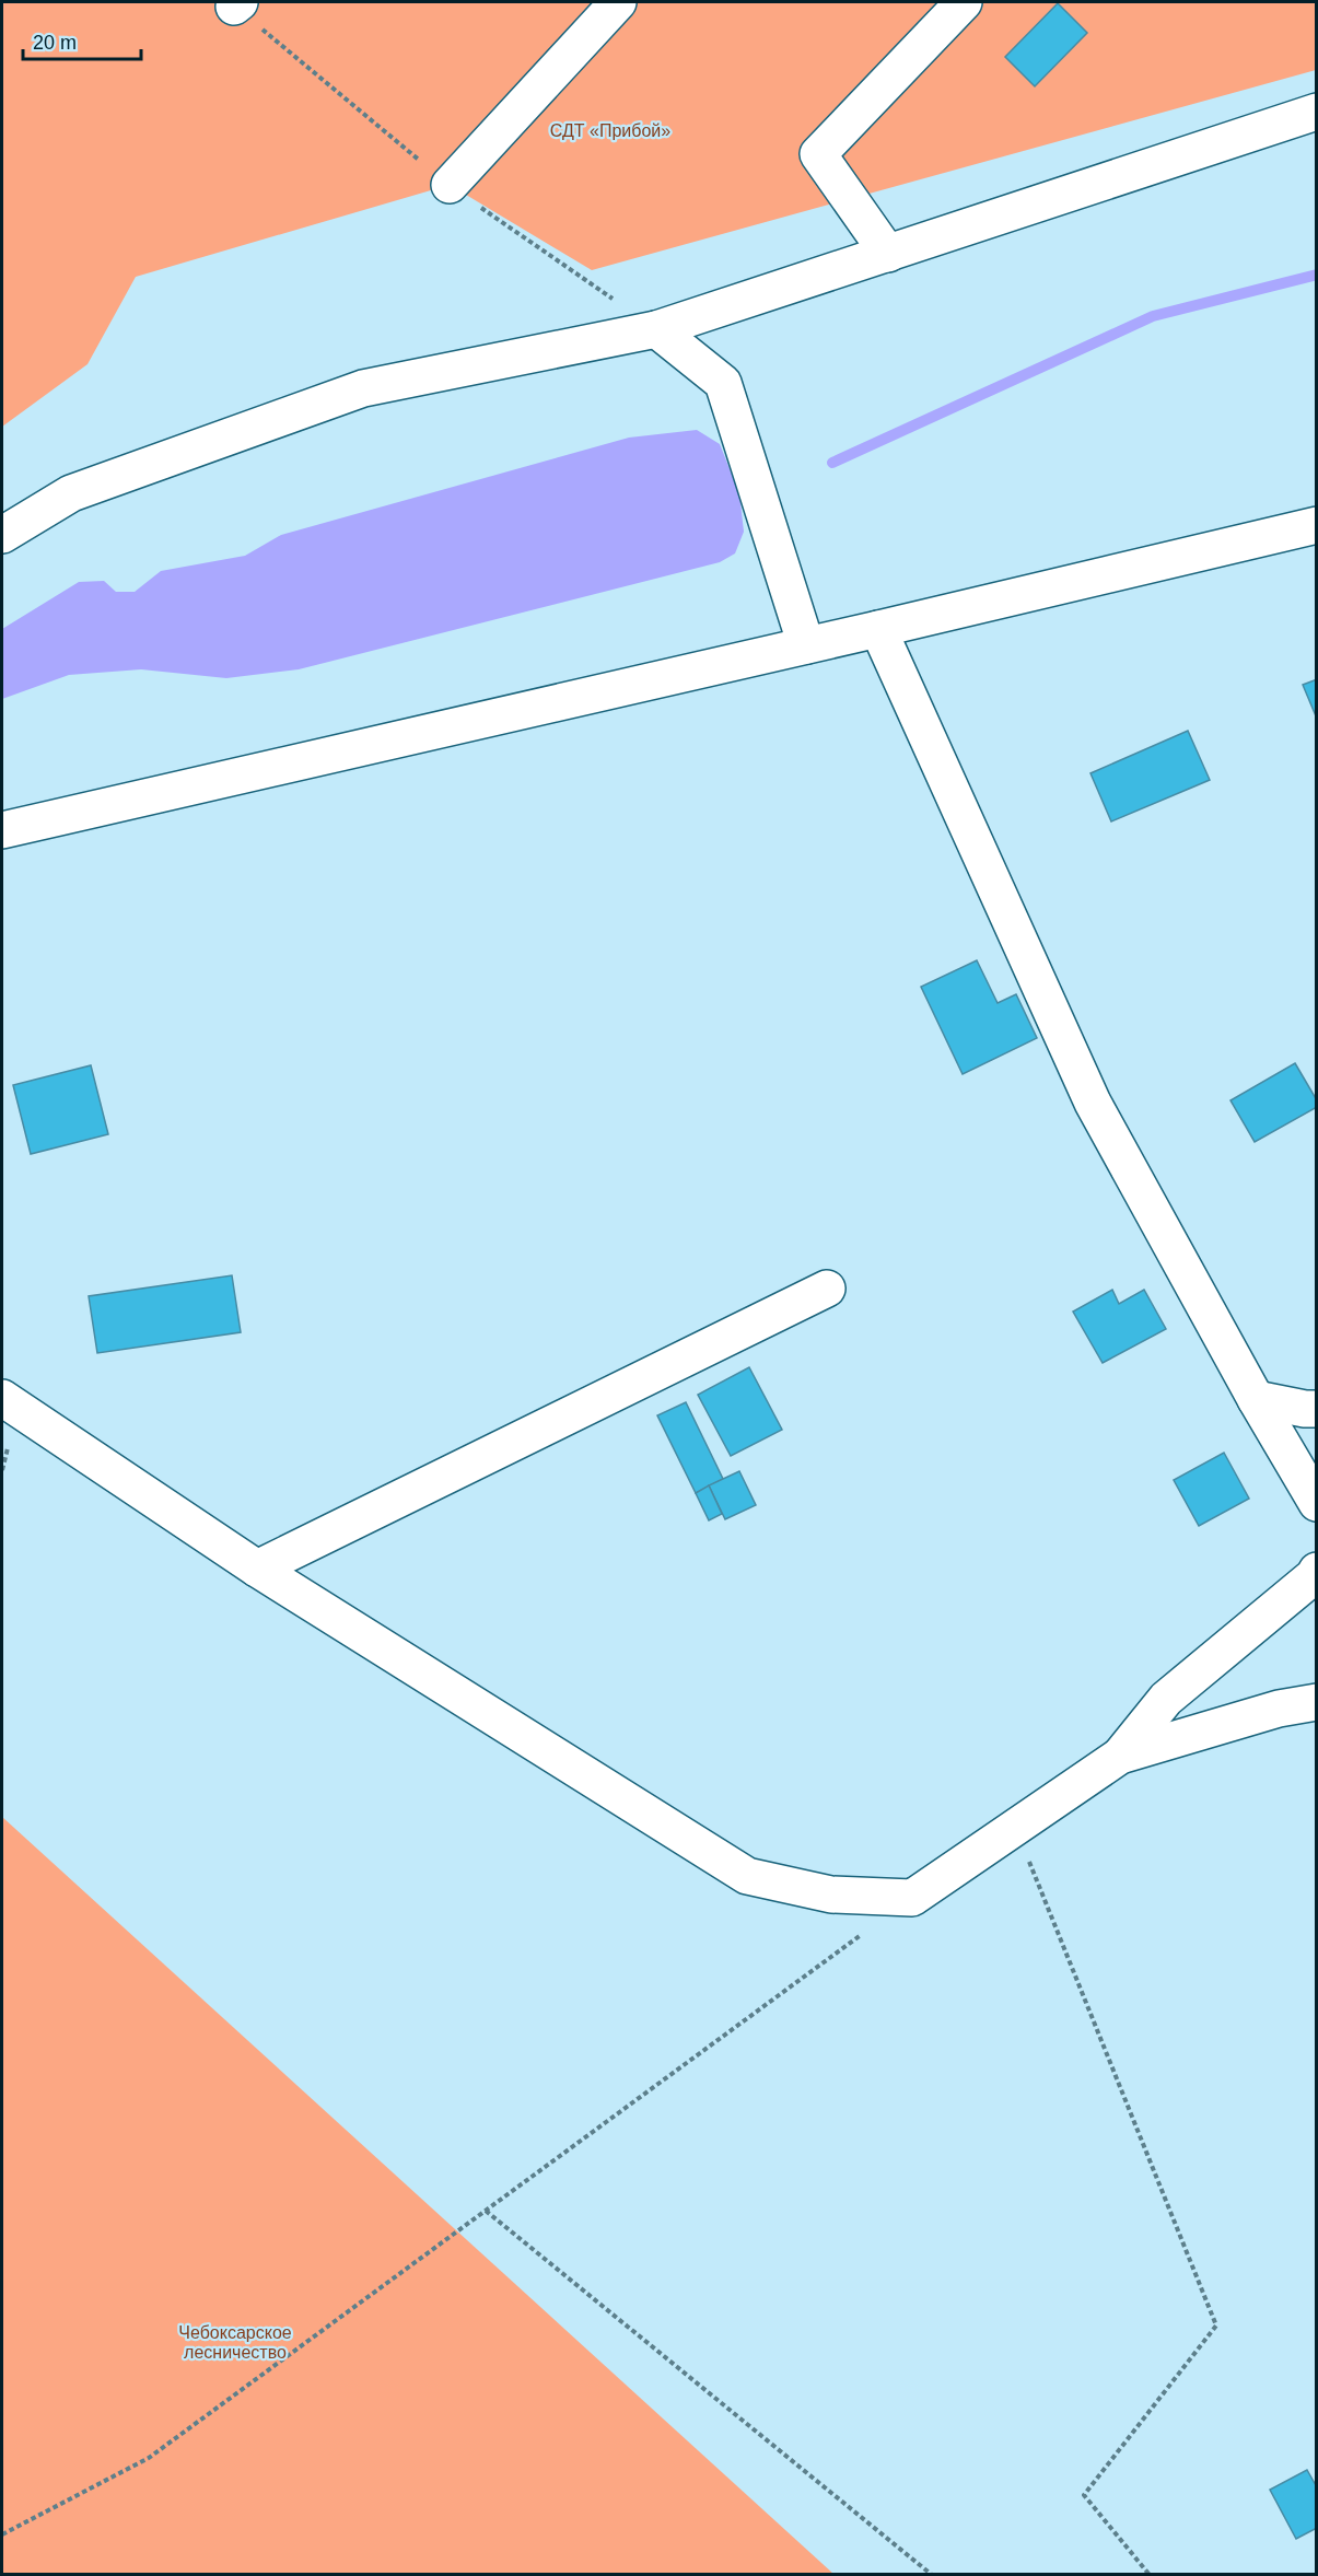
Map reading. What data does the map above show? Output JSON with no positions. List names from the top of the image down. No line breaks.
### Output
{"parks":["СДТ «Прибой»","Чебоксарское лесничество"],"scale_bar":"20 m"}
